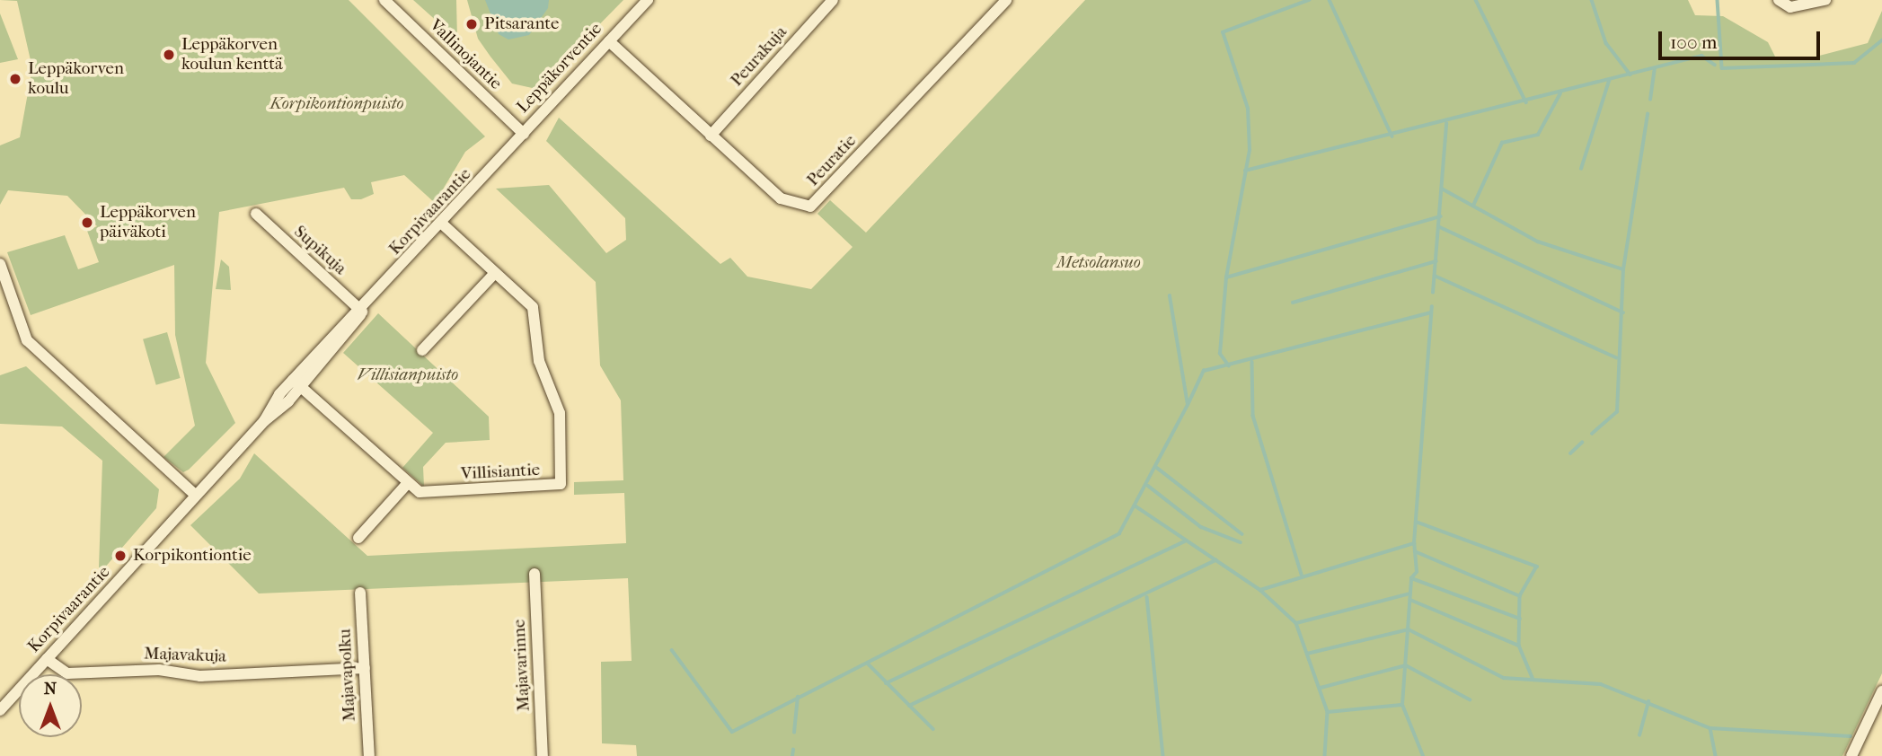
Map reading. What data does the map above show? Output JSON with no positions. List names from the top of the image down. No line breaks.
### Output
{"streets":{"street":["Vallinojantie","Peurakuja","Leppäkorventie","Peuratie","Korpivaarantie","Supikuja","Villisiantie","Majavakuja","Majavarinne","Majavapolku"]},"crossings":[["Vallinojantie","Leppäkorventie"],["Vallinojantie","Korpivaarantie"],["Peurakuja","Peuratie"],["Leppäkorventie","Peuratie"],["Leppäkorventie","Korpivaarantie"],["Korpivaarantie","Supikuja"],["Korpivaarantie","Villisiantie"],["Korpivaarantie","Majavakuja"],["Majavakuja","Majavapolku"]],"parks":["Korpikontionpuisto","Metsolansuo","Villisianpuisto"],"places":["Pitsarante","Leppäkorven koulun kenttä","Leppäkorven koulu","Leppäkorven päiväkoti","Korpikontiontie"],"scale_bar":"100 m","north":"top"}
